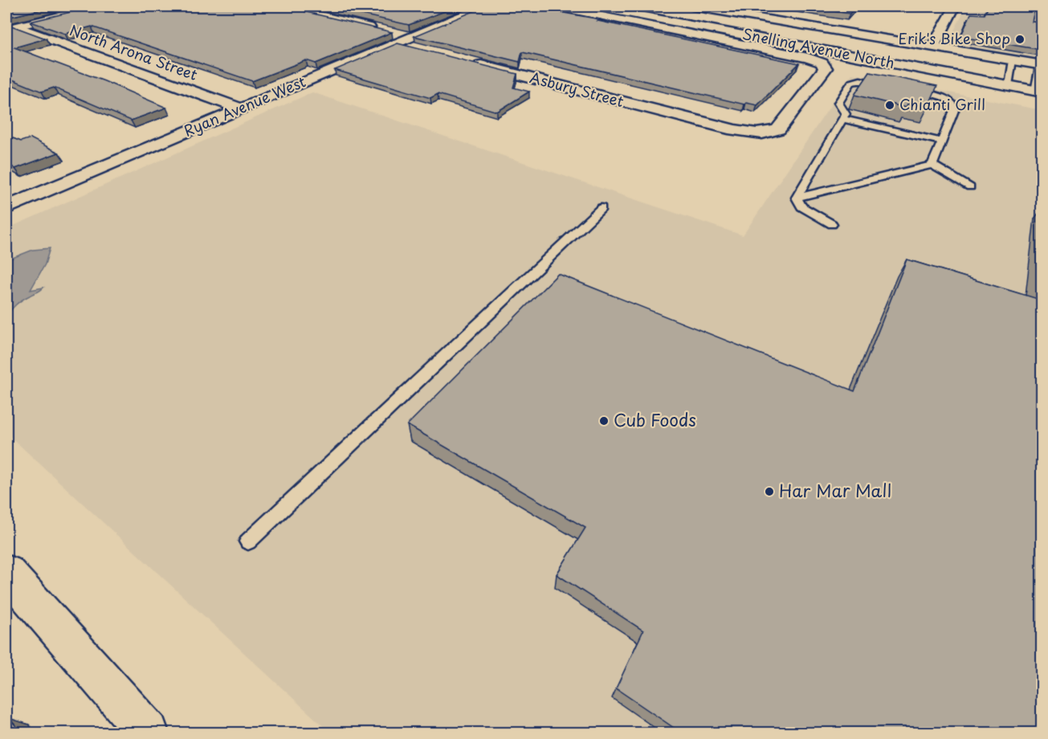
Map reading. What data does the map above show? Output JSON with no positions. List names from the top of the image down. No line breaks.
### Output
{"streets":{"street":["Snelling Avenue North","North Arona Street","Asbury Street","Ryan Avenue West"]},"crossings":[["North Arona Street","Ryan Avenue West"]],"places":["Erik's Bike Shop","Chianti Grill","Cub Foods","Har Mar Mall"]}
